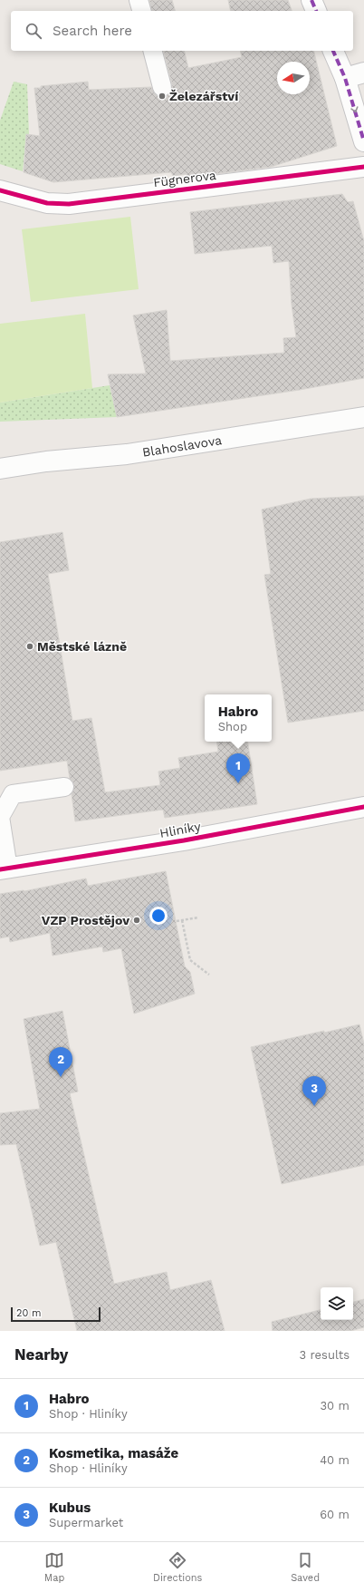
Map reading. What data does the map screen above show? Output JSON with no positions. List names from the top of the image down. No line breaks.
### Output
{"streets":{"street":["Fügnerova","Blahoslavova","Hliníky"]},"places":["Železářství","Městské lázně","VZP Prostějov"],"scale_bar":"20 m","north":"left","page":{"search":"Search here","popup":["Habro","Shop"],"pins":["1","2","3"],"scale":"20 m","heading":["Nearby","3 results"],"list":[{"mark":"1","name":"Habro","note":"Shop · Hliníky","value":"30 m"},{"mark":"2","name":"Kosmetika, masáže","note":"Shop · Hliníky","value":"40 m"},{"mark":"3","name":"Kubus","note":"Supermarket","value":"60 m"}],"nav":["Map","Directions","Saved"]}}
